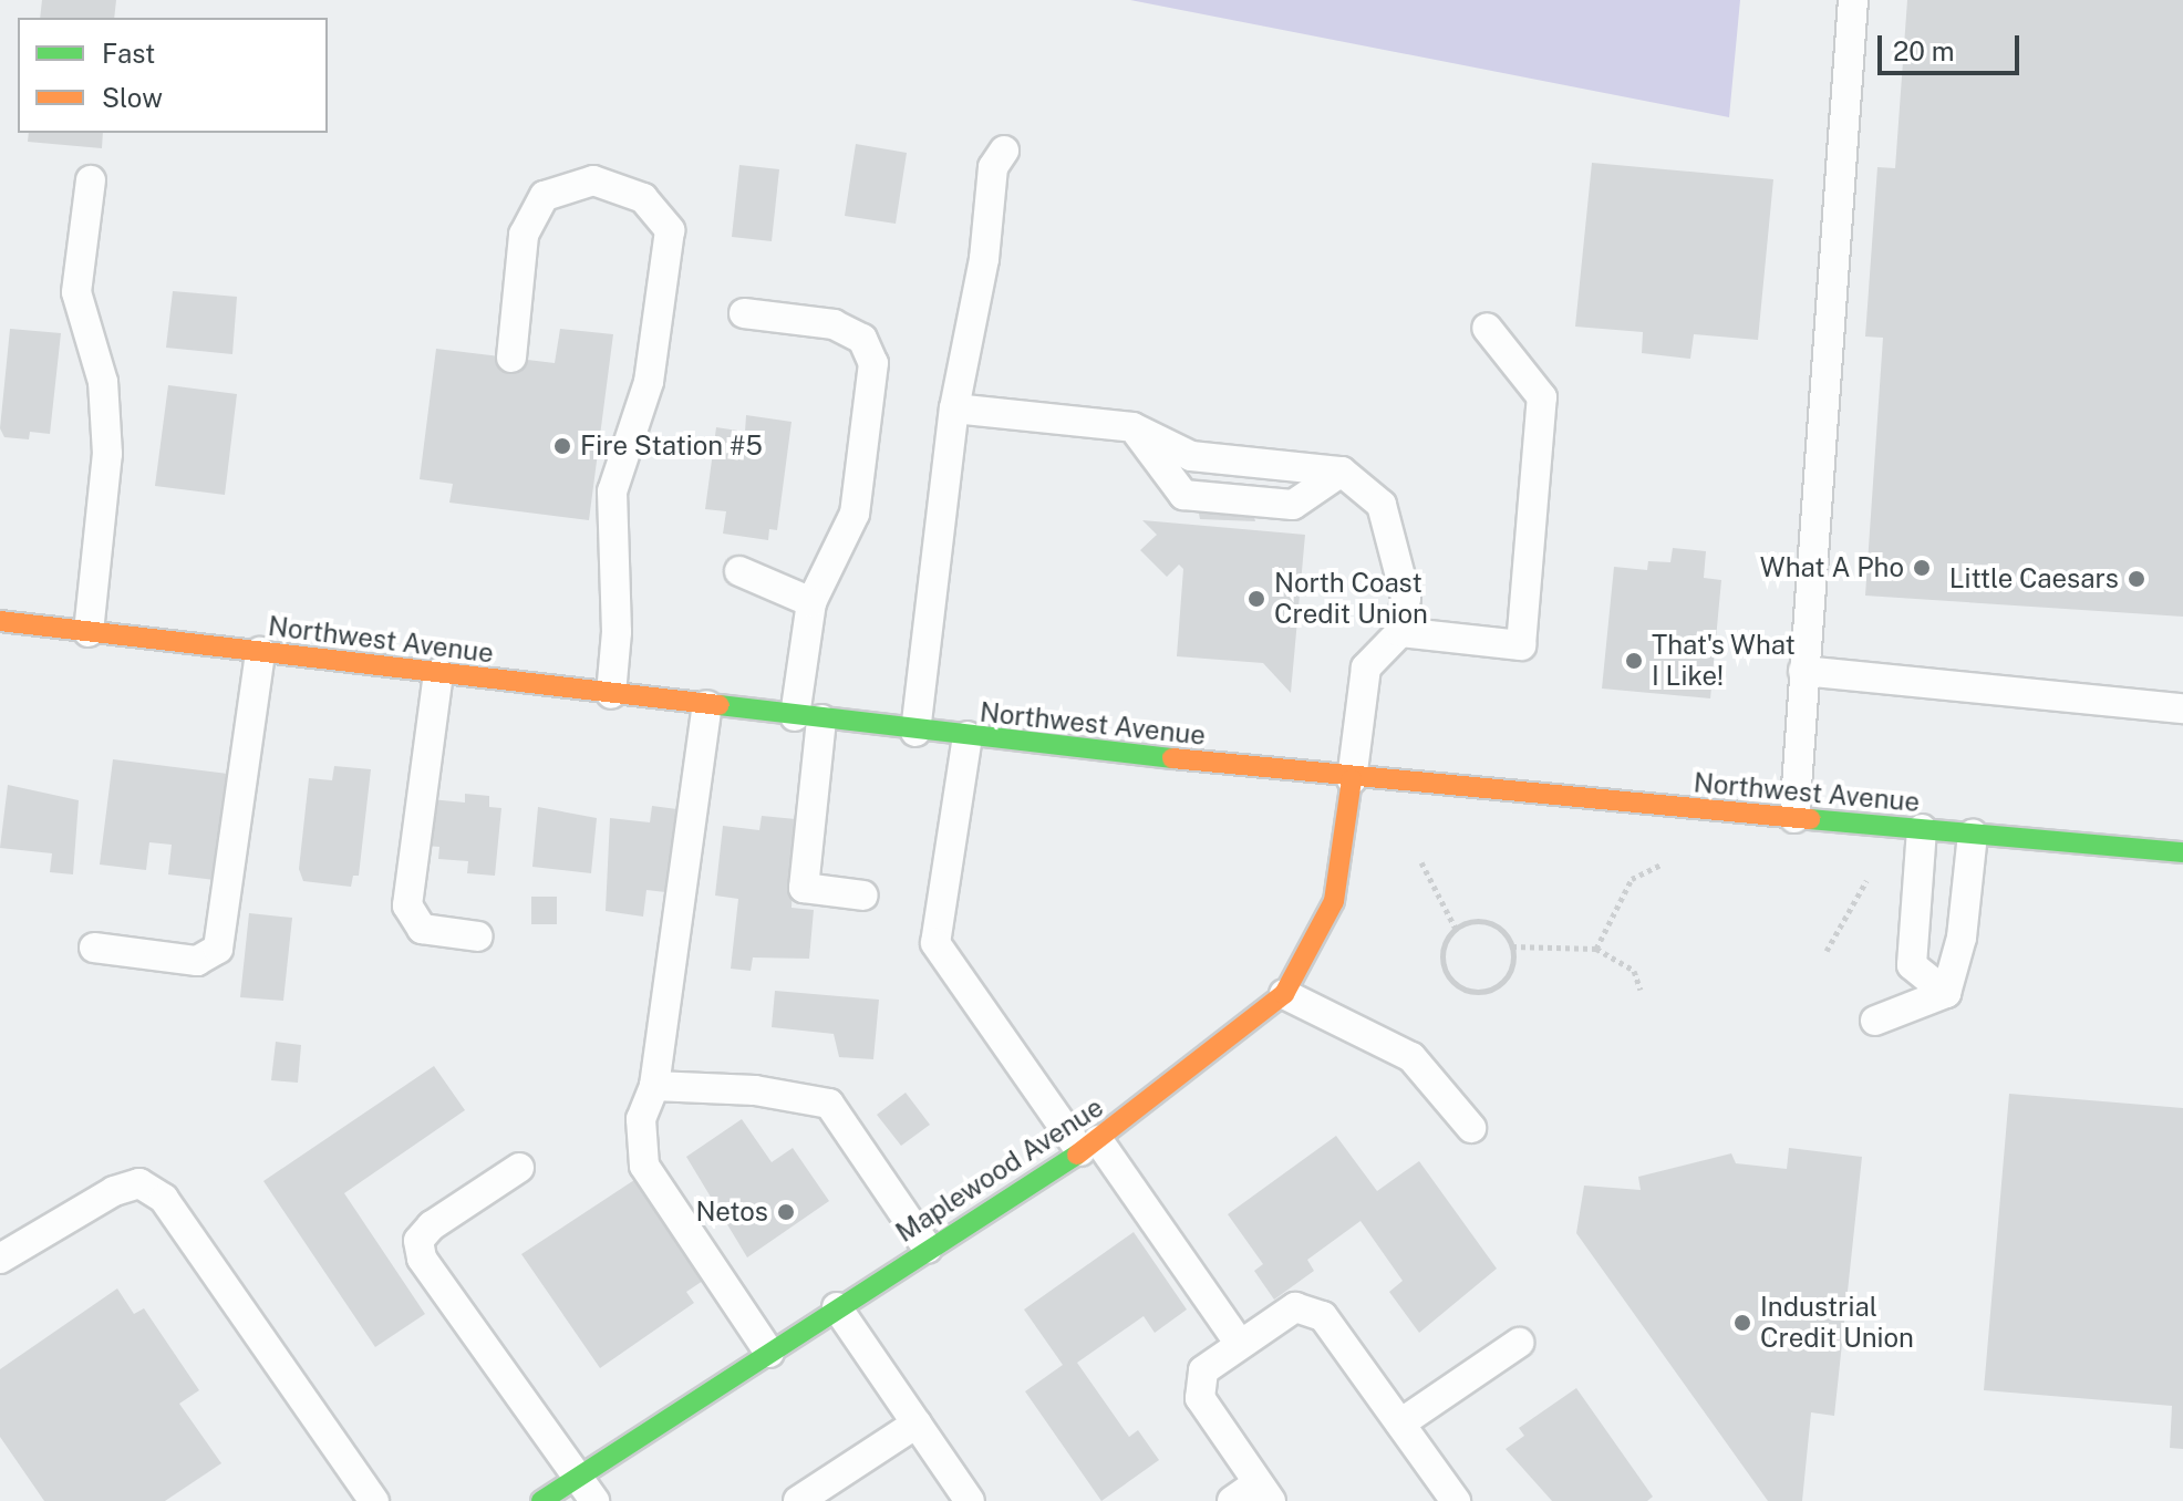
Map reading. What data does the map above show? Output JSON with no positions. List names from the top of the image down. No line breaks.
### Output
{"streets":{"main road":["Northwest Avenue","Maplewood Avenue"]},"crossings":[["Northwest Avenue","Maplewood Avenue"]],"places":["Fire Station #5","What A Pho","Little Caesars","North Coast Credit Union","That's What I Like!","Netos","Industrial Credit Union"],"legend":["Fast","Slow"],"scale_bar":"20 m"}
